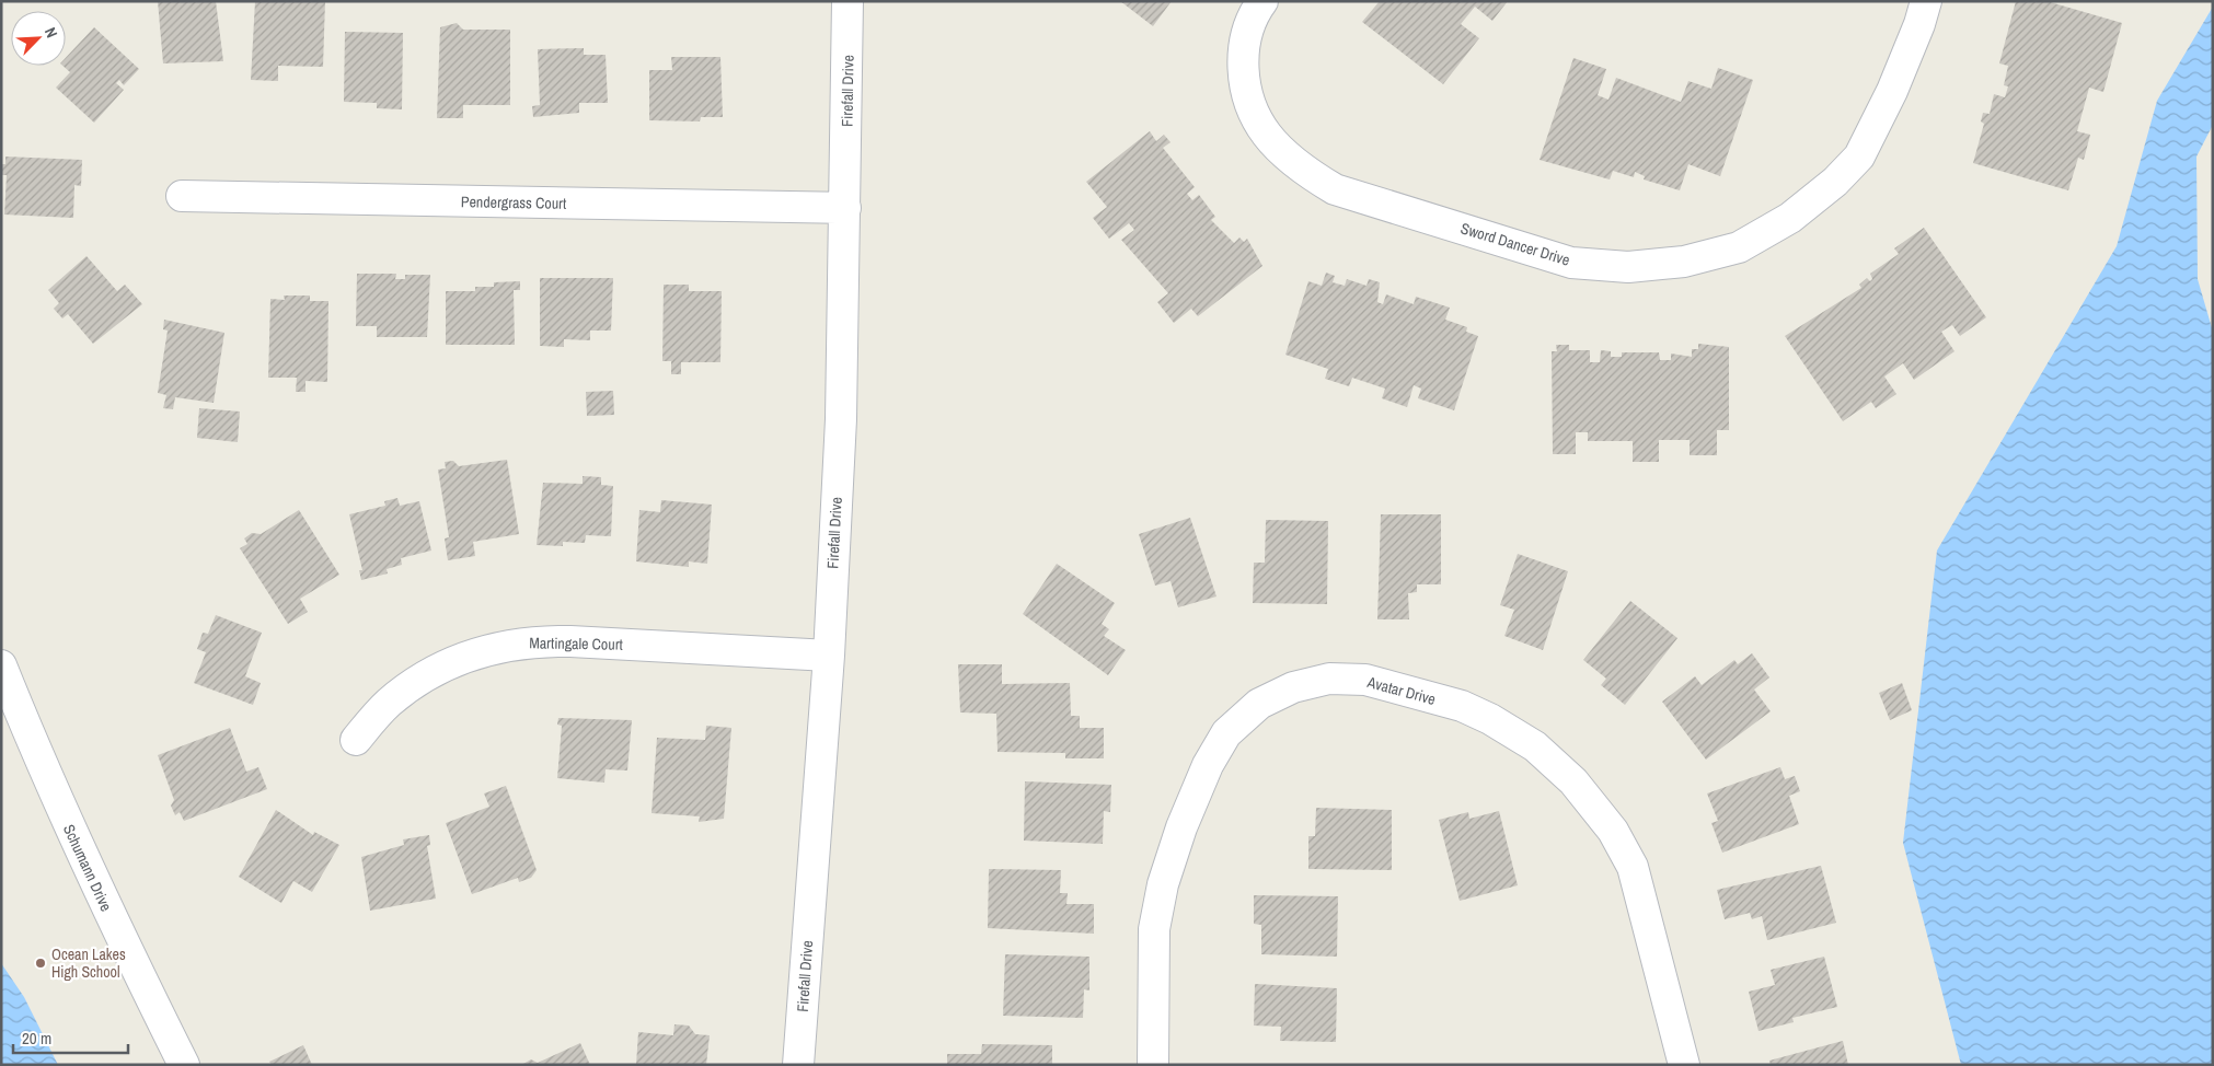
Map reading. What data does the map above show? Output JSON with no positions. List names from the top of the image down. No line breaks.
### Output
{"streets":{"street":["Firefall Drive","Pendergrass Court","Sword Dancer Drive","Martingale Court","Avatar Drive","Schumann Drive"]},"crossings":[["Firefall Drive","Pendergrass Court"],["Firefall Drive","Martingale Court"]],"places":["Ocean Lakes High School"],"scale_bar":"20 m","north":"top right"}
